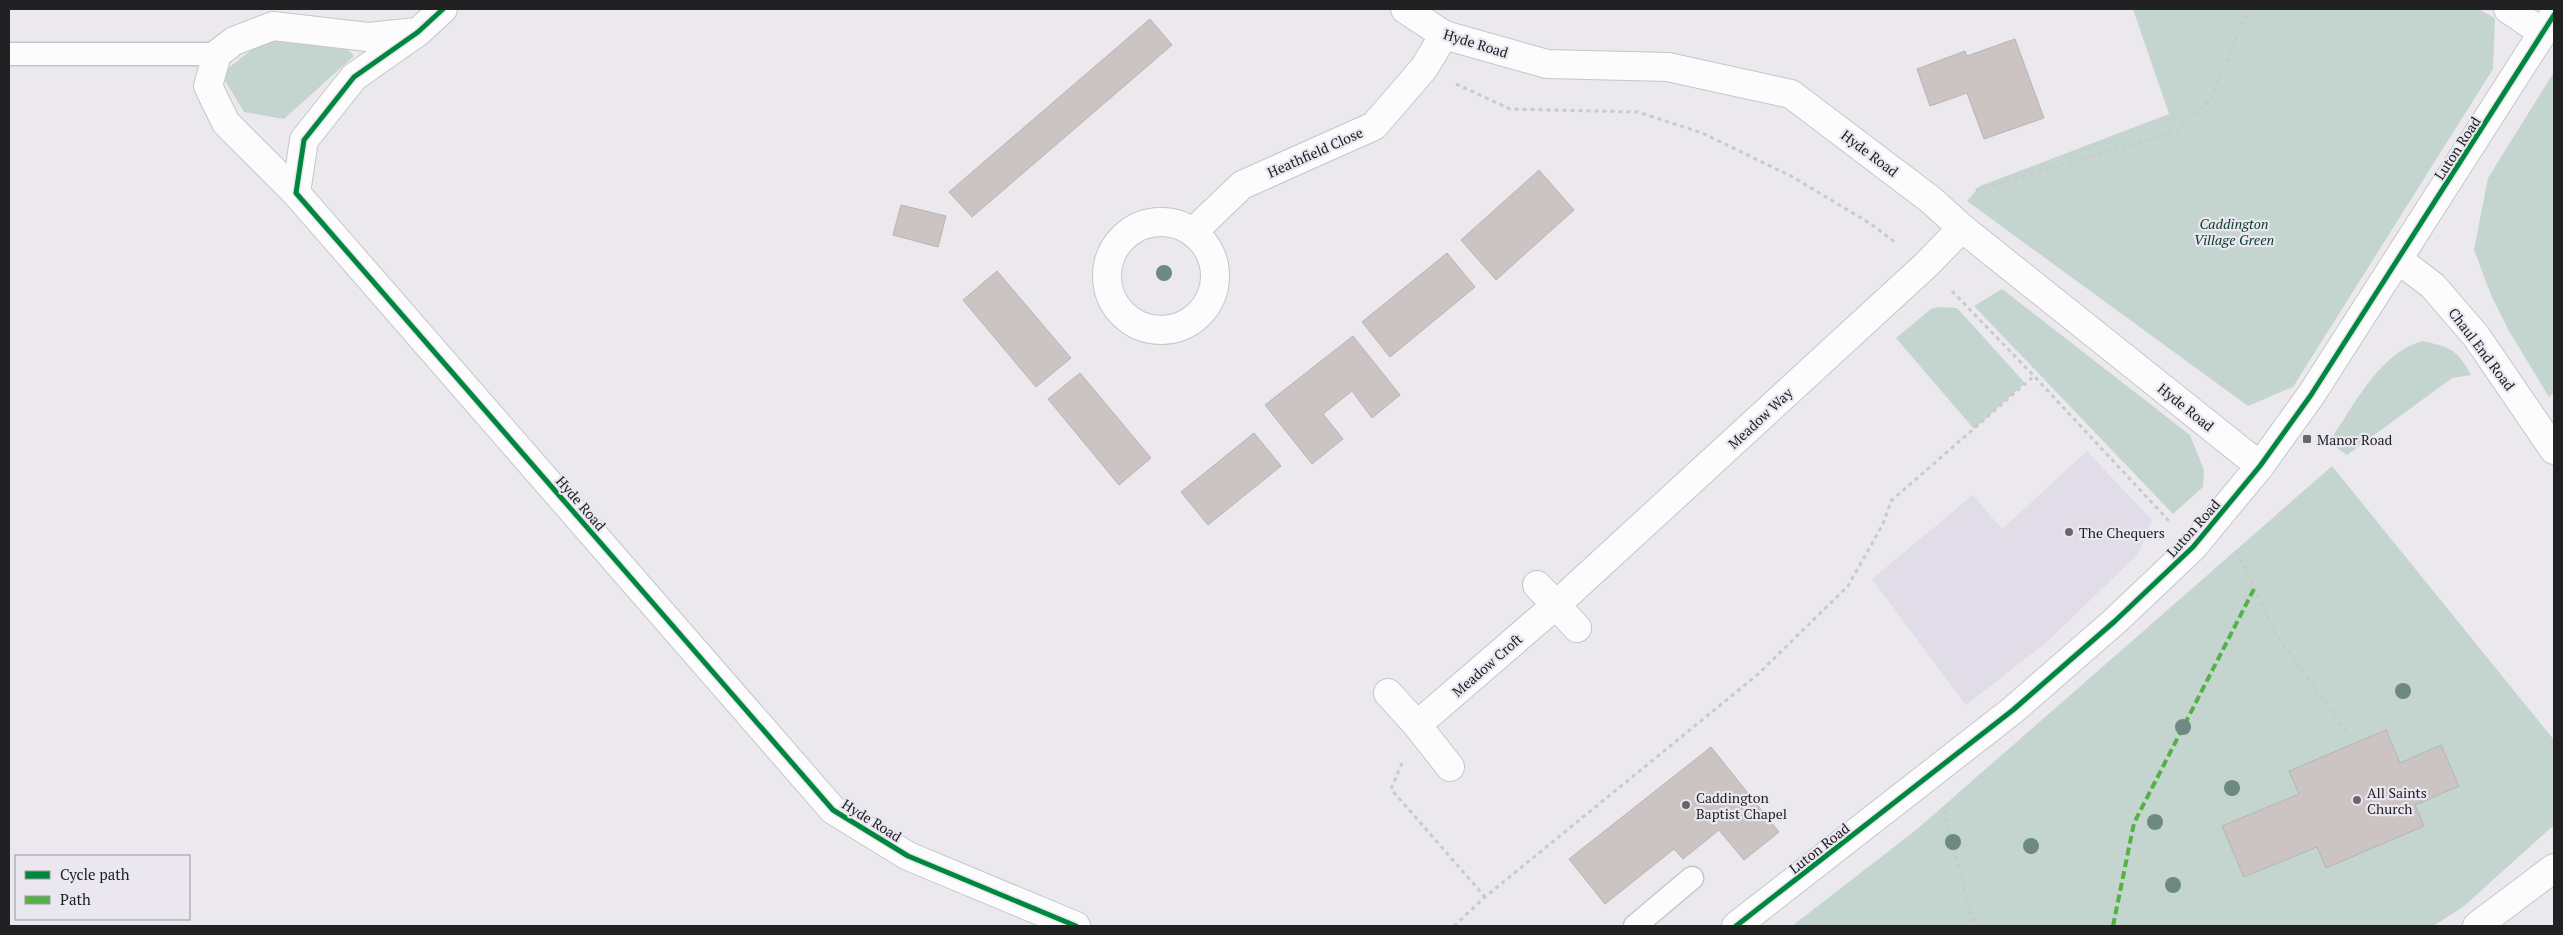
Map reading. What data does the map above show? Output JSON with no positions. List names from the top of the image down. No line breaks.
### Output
{"streets":{"street":["Hyde Road","Luton Road","Heathfield Close","Chaul End Road","Meadow Way","Meadow Croft"]},"crossings":[["Hyde Road","Luton Road"],["Hyde Road","Heathfield Close"],["Hyde Road","Meadow Way"],["Luton Road","Chaul End Road"],["Meadow Way","Meadow Croft"]],"parks":["Caddington Village Green"],"places":{"transit":["Manor Road"],"other":["The Chequers","All Saints Church","Caddington Baptist Chapel"]},"legend":["Cycle path","Path"]}
